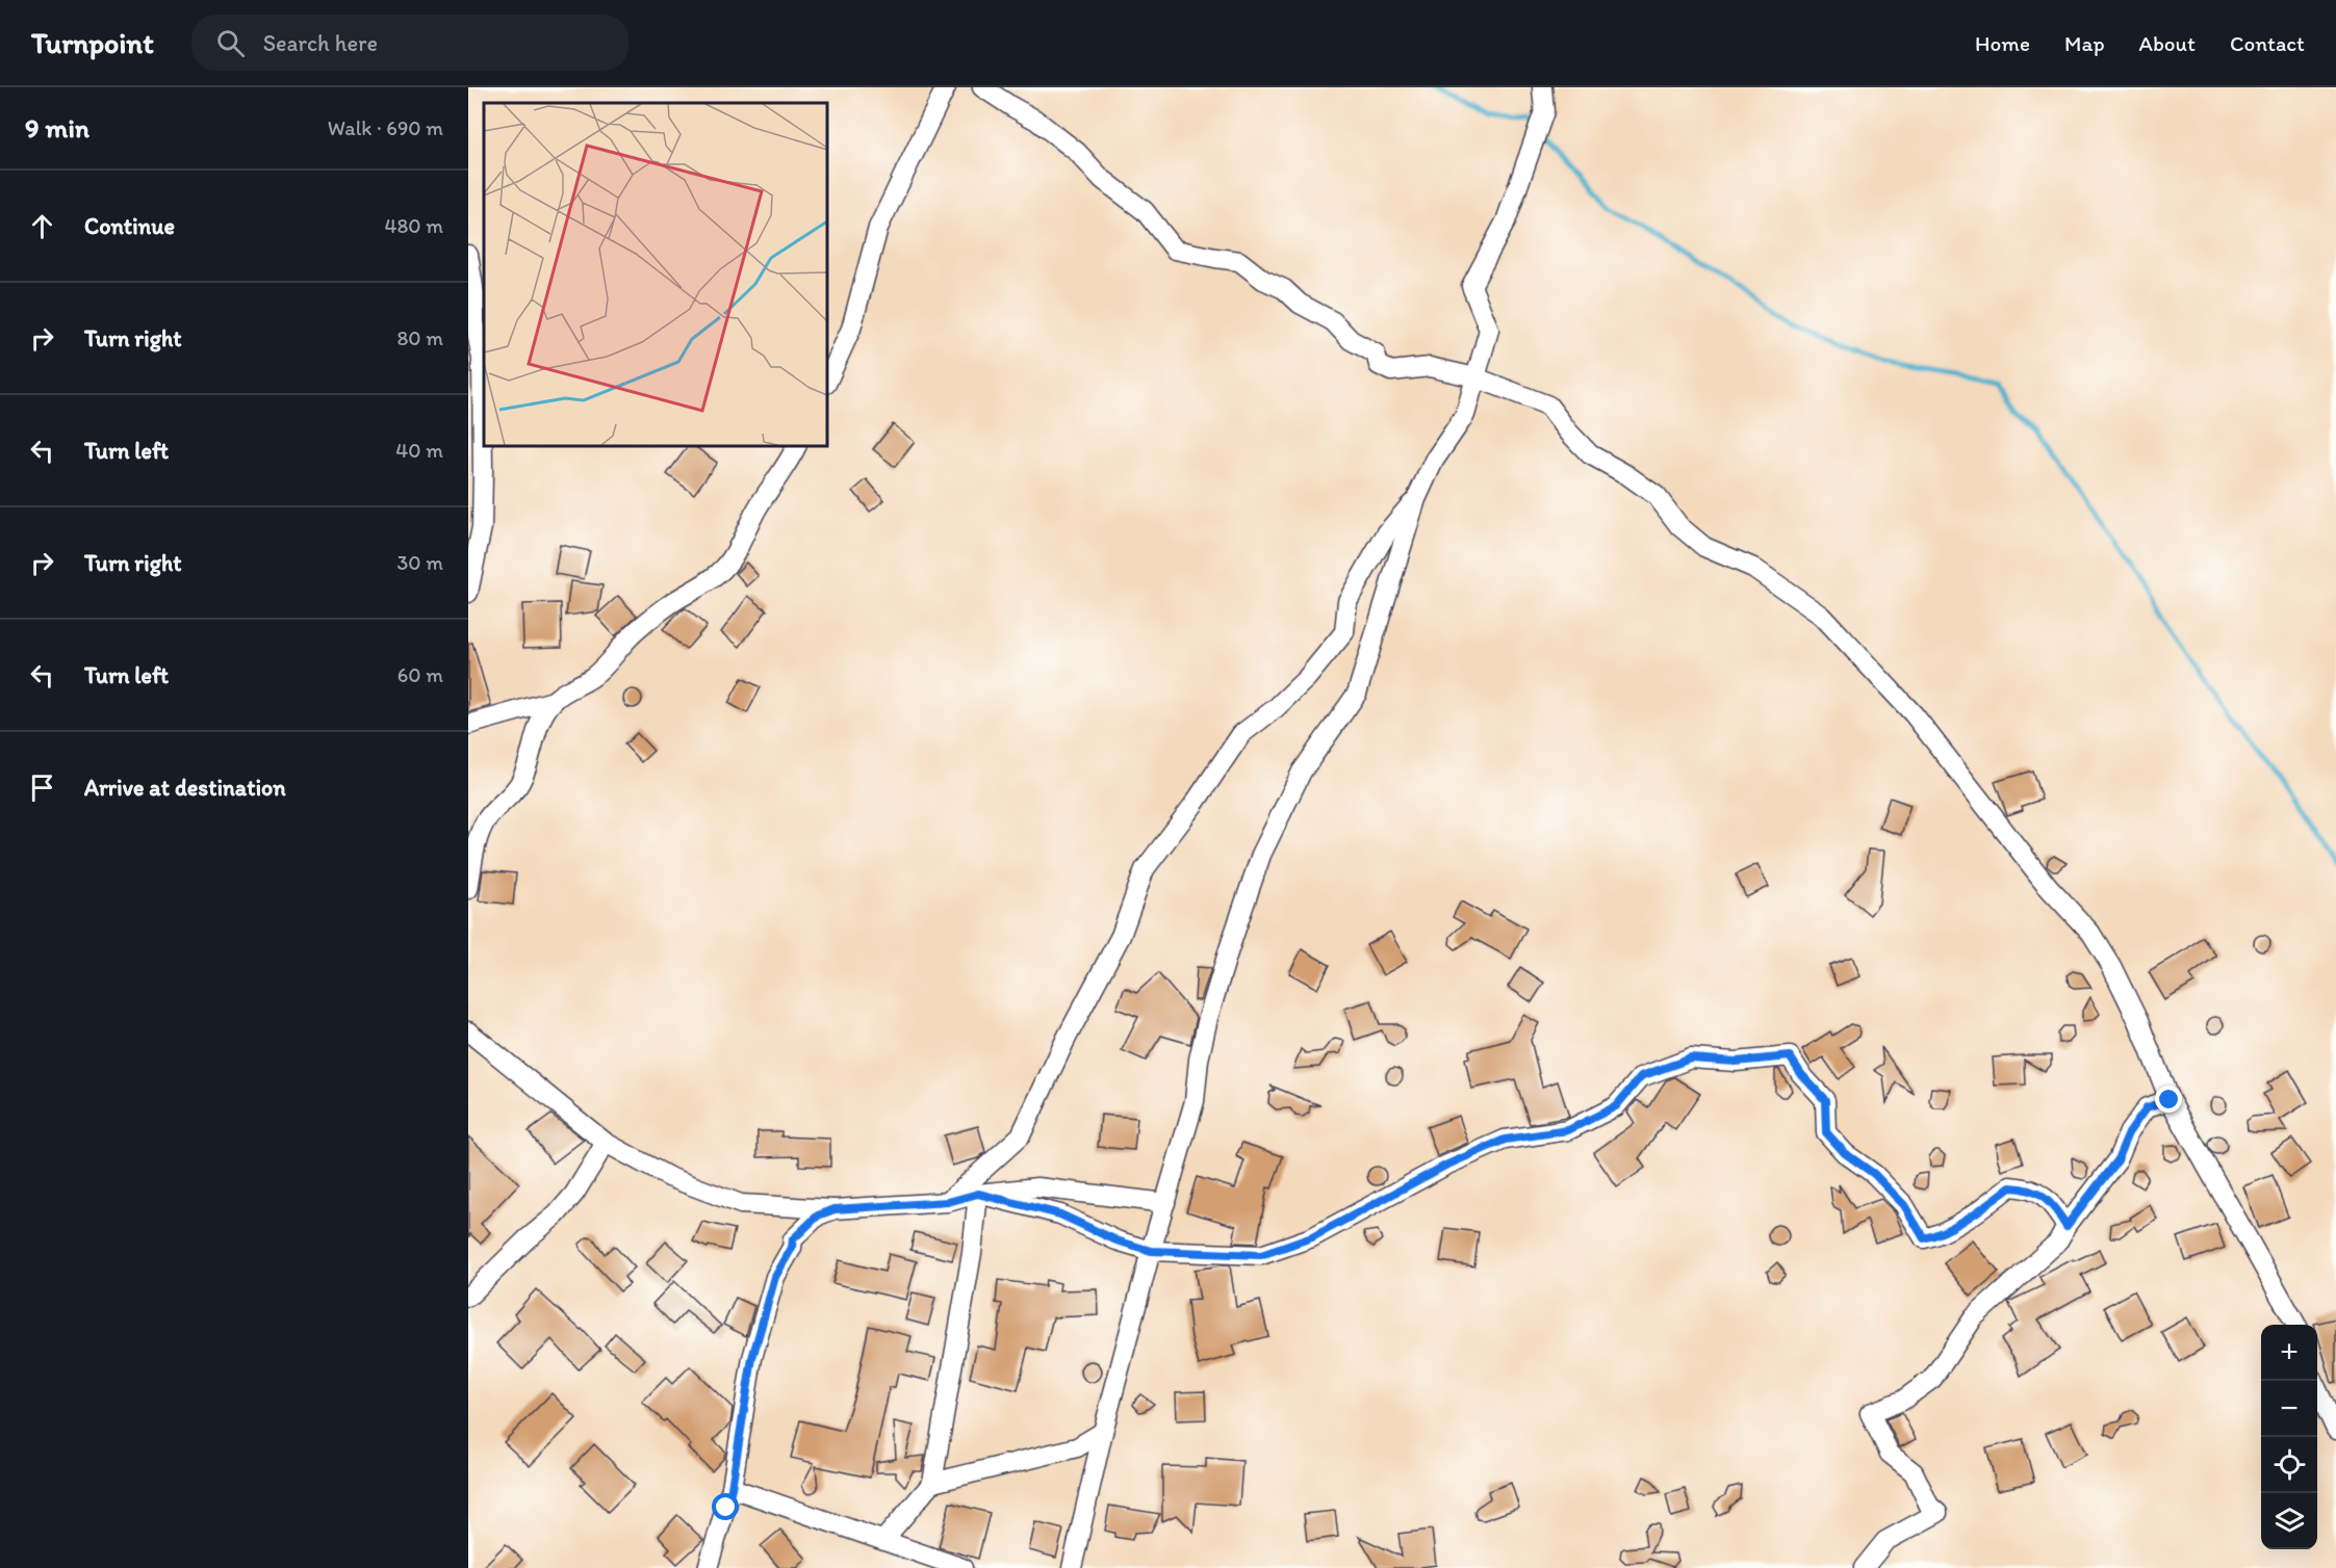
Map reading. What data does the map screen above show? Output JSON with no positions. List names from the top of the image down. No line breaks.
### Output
{"page":{"header":"Turnpoint","search":"Search here","nav":["Home","Map","About","Contact"],"heading":["9 min","Walk · 690 m"],"list":[["Continue","480 m"],["Turn right","80 m"],["Turn left","40 m"],["Turn right","30 m"],["Turn left","60 m"],"Arrive at destination"],"map_buttons":["+","−"]}}
